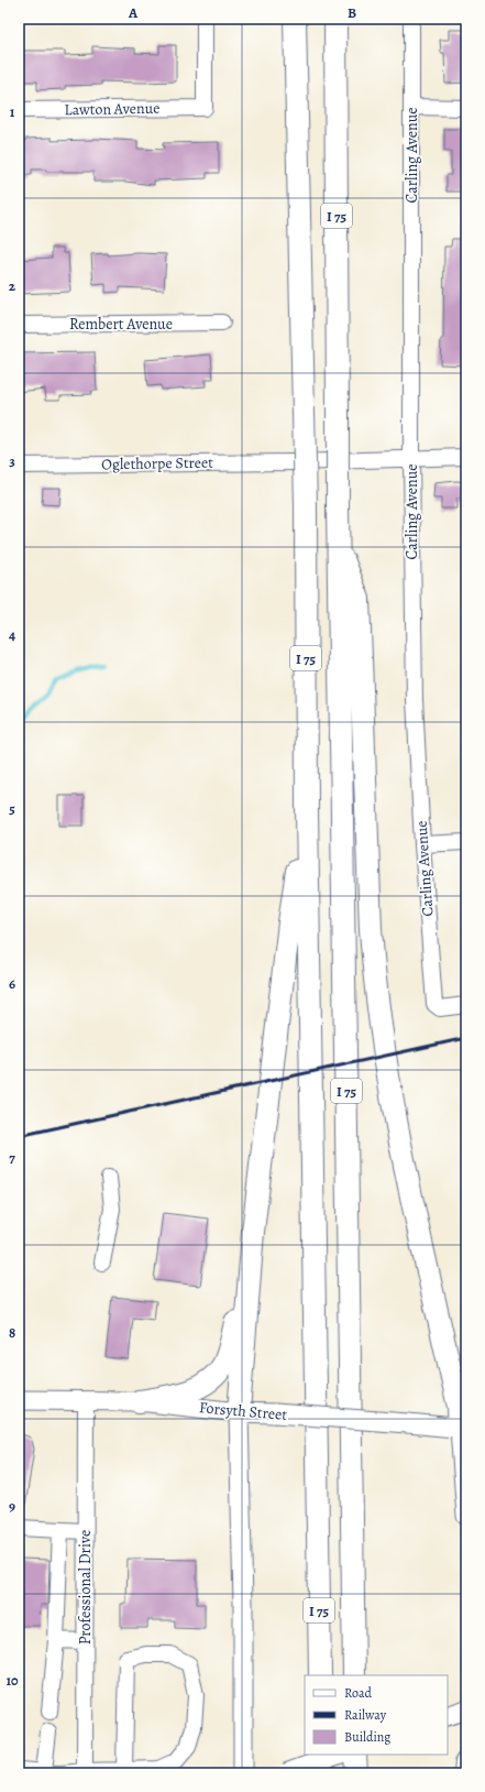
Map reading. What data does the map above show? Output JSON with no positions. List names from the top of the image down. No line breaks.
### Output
{"streets":{"highway":["I 75"],"main road":["Forsyth Street"],"street":["Lawton Avenue","Carling Avenue","Rembert Avenue","Oglethorpe Street","Professional Drive"]},"crossings":[["Carling Avenue","Oglethorpe Street"],["Forsyth Street","Professional Drive"]],"legend":["Road","Railway","Building"],"grid":{"columns":["A","B"],"rows":["1","2","3","4","5","6","7","8","9","10"]}}
